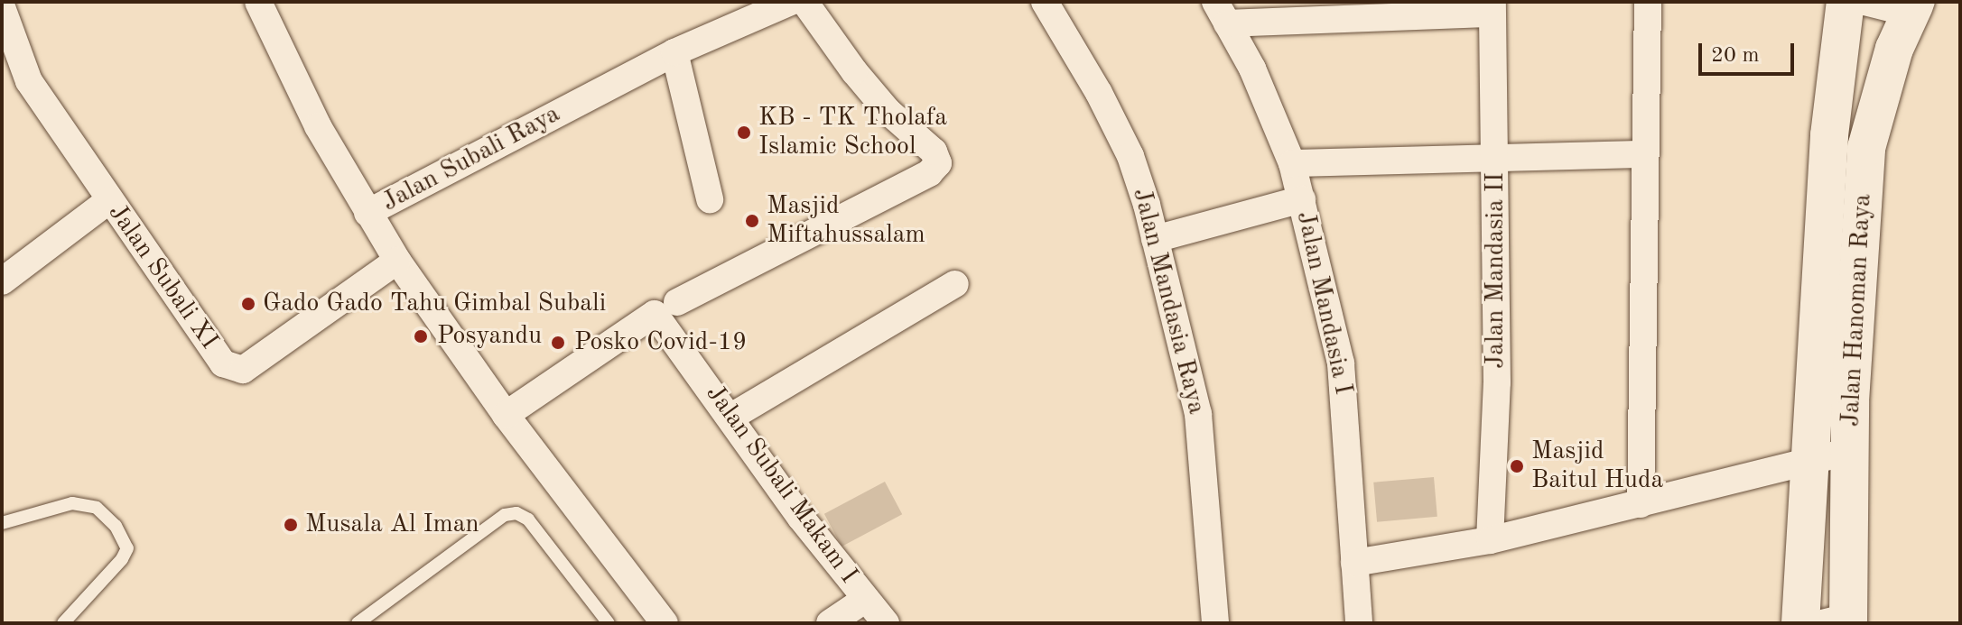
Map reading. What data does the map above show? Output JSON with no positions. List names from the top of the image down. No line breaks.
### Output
{"streets":{"street":["Jalan Subali Raya","Jalan Mandasia II","Jalan Subali XI","Jalan Mandasia Raya","Jalan Mandasia I","Jalan Hanoman Raya","Jalan Subali Makam I"]},"places":["KB - TK Tholafa Islamic School","Masjid Miftahussalam","Gado Gado Tahu Gimbal Subali","Posyandu","Posko Covid-19","Masjid Baitul Huda","Musala Al Iman"],"scale_bar":"20 m"}
